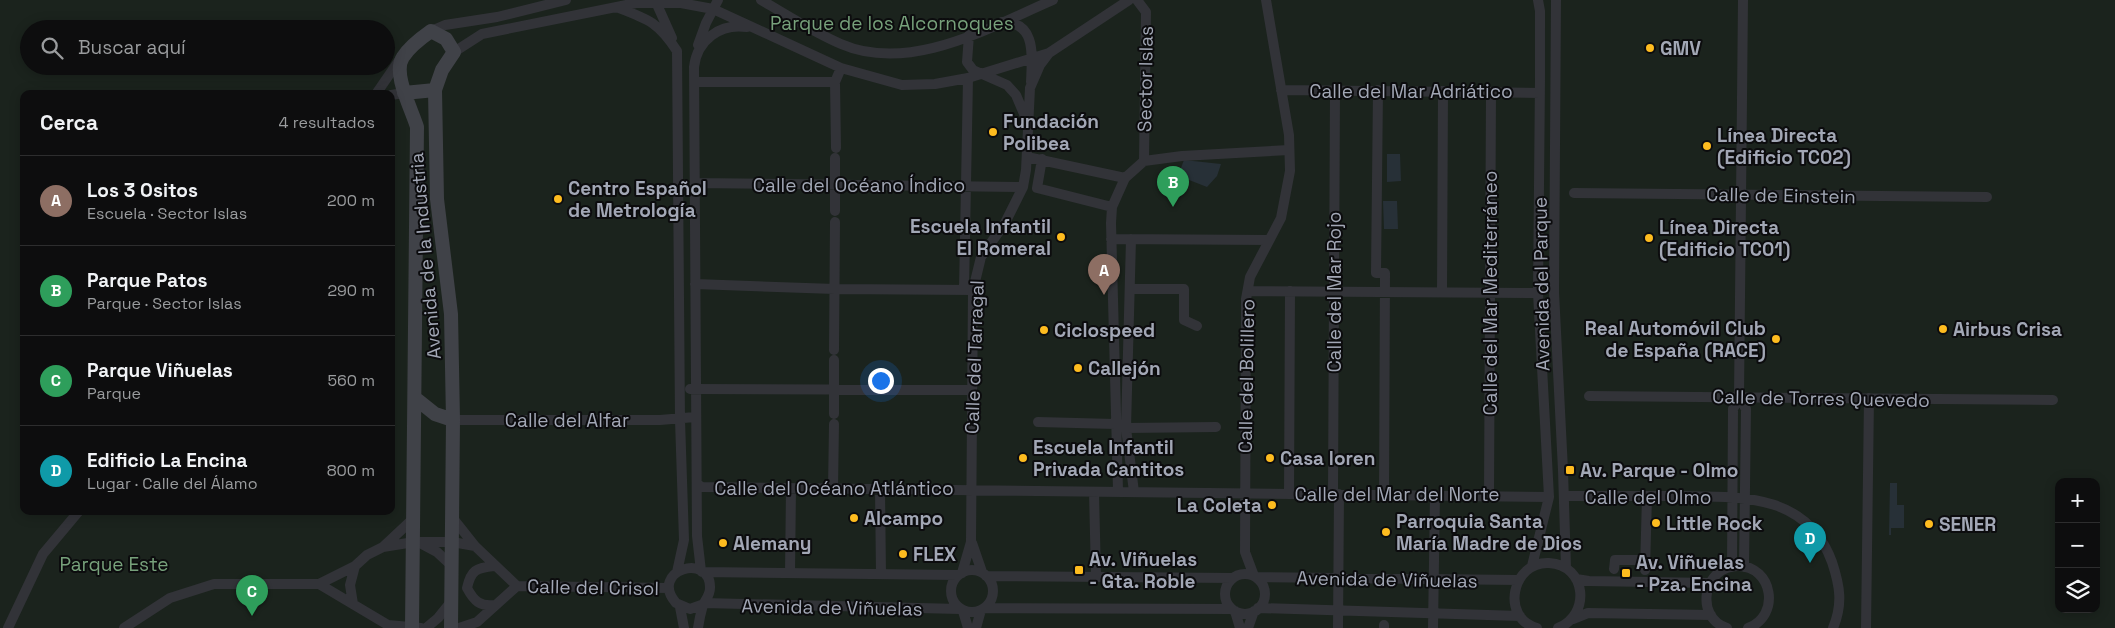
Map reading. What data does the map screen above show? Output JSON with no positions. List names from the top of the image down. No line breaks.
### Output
{"streets":{"street":["Sector Islas","Calle del Mar Adriático","Calle del Océano Índico","Calle de Einstein","Avenida de la Industria","Avenida del Parque","Calle del Mar Rojo","Calle del Mar Mediterráneo","Calle del Tarragal","Calle del Bolillero","Calle de Torres Quevedo","Calle del Alfar","Calle del Océano Atlántico","Calle del Mar del Norte","Calle del Olmo","Avenida de Viñuelas","Calle del Crisol"]},"crossings":[["Sector Islas","Calle del Bolillero"],["Calle del Mar Adriático","Avenida del Parque"],["Calle del Mar Adriático","Calle del Mar Rojo"],["Calle del Mar Adriático","Calle del Mar Mediterráneo"],["Calle del Mar Adriático","Calle del Bolillero"],["Calle del Océano Índico","Calle del Tarragal"],["Avenida de la Industria","Calle del Alfar"],["Avenida del Parque","Calle del Mar del Norte"],["Avenida del Parque","Calle del Olmo"],["Calle del Mar Rojo","Calle del Mar del Norte"],["Calle del Mar Rojo","Avenida de Viñuelas"],["Calle del Mar Mediterráneo","Calle del Mar del Norte"],["Calle del Tarragal","Calle del Océano Atlántico"],["Calle del Tarragal","Avenida de Viñuelas"],["Calle del Bolillero","Calle del Mar del Norte"],["Calle del Océano Atlántico","Avenida de Viñuelas"],["Avenida de Viñuelas","Calle del Crisol"]],"parks":["Parque de los Alcornoques","Parque Este"],"places":{"other":["GMV","Fundación Polibea","Línea Directa (Edificio TC02)","Centro Español de Metrología","Escuela Infantil El Romeral","Línea Directa (Edificio TC01)","Airbus Crisa","Ciclospeed","Real Automóvil Club de España (RACE)","Callejón","Escuela Infantil Privada Cantitos","Casa loren","La Coleta","Alcampo","Little Rock","SENER","Parroquia Santa María Madre de Dios","Alemany","FLEX"],"transit":["Av. Parque - Olmo","Av. Viñuelas - Gta. Roble","Av. Viñuelas - Pza. Encina"]},"page":{"search":"Buscar aquí","heading":["Cerca","4 resultados"],"list":[{"mark":"A","name":"Los 3 Ositos","note":"Escuela · Sector Islas","value":"200 m"},{"mark":"B","name":"Parque Patos","note":"Parque · Sector Islas","value":"290 m"},{"mark":"C","name":"Parque Viñuelas","note":"Parque","value":"560 m"},{"mark":"D","name":"Edificio La Encina","note":"Lugar · Calle del Álamo","value":"800 m"}],"pins":["B","A","D","C"],"map_buttons":["+","−"]}}
